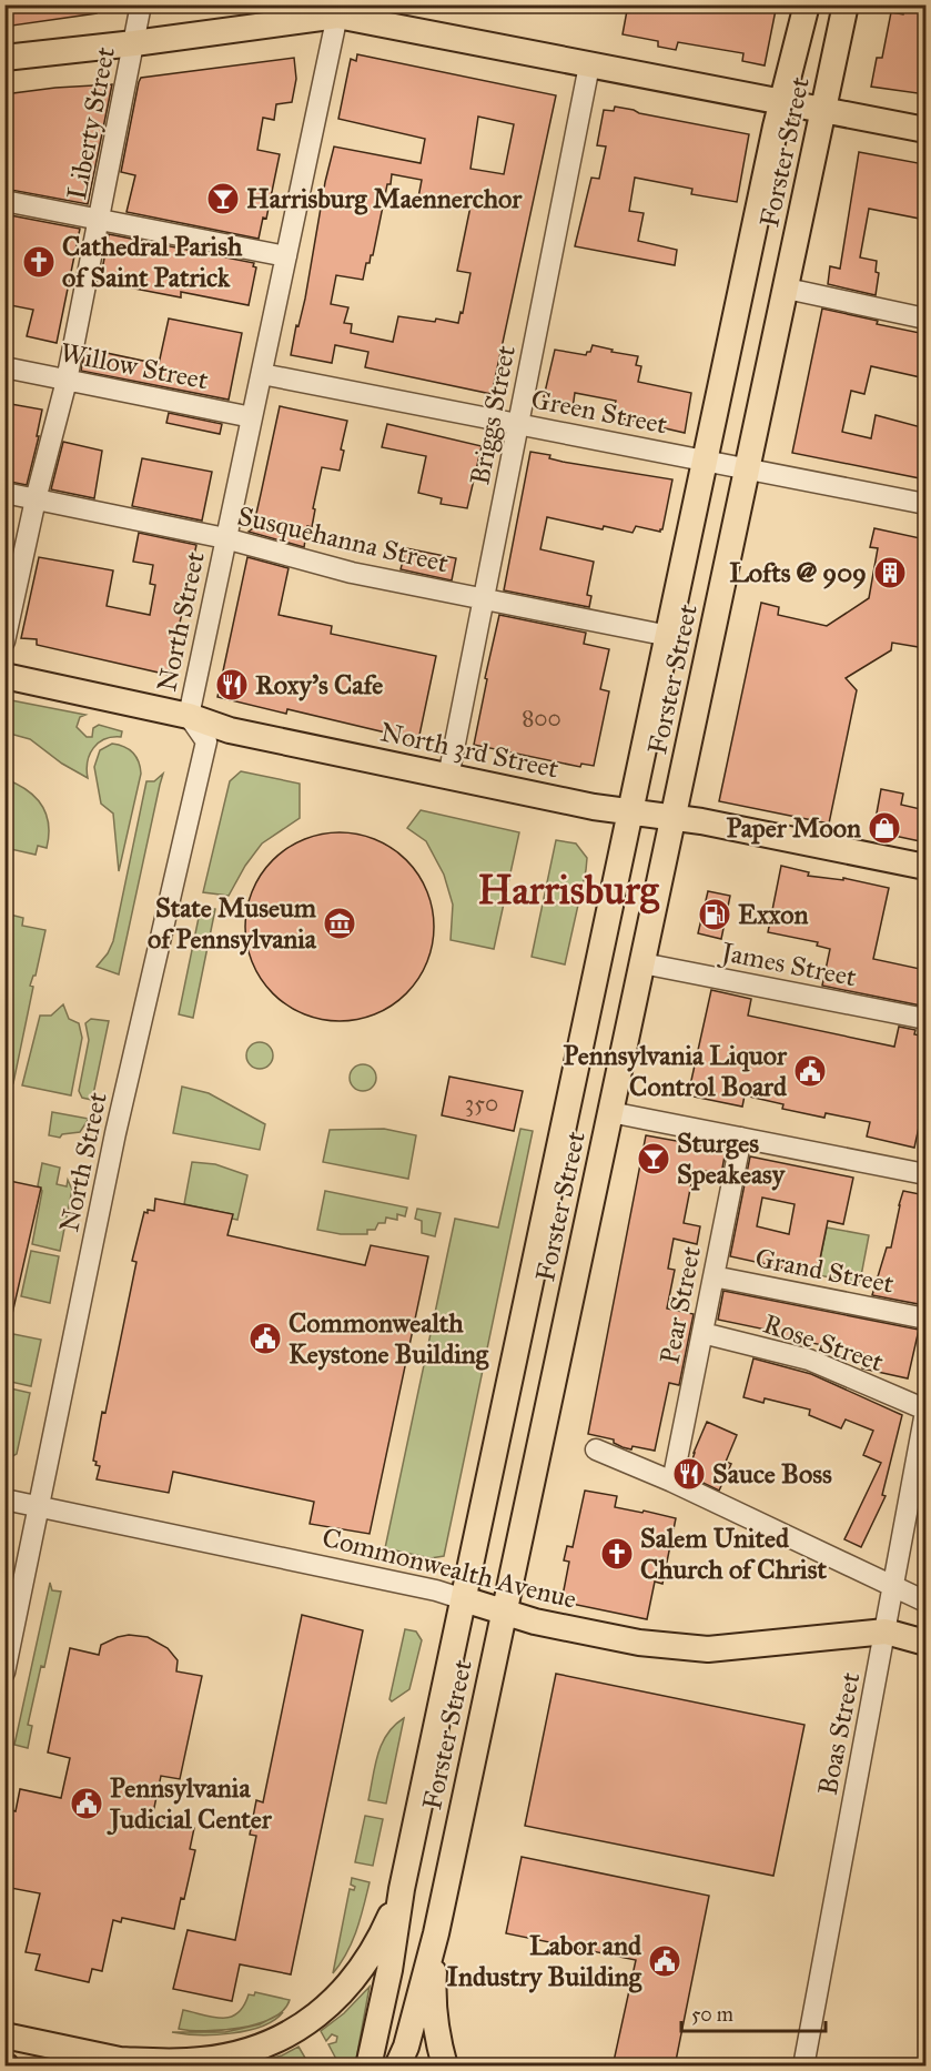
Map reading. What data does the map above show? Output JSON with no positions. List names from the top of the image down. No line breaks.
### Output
{"streets":{"main road":["Forster Street","North 3rd Street","Commonwealth Avenue"],"street":["Liberty Street","Willow Street","Green Street","Briggs Street","Susquehanna Street","North Street","James Street","Grand Street","Pear Street","Rose Street","Boas Street"]},"crossings":[["Liberty Street","Willow Street"],["Liberty Street","Susquehanna Street"],["Forster Street","Green Street"],["Forster Street","Susquehanna Street"],["Forster Street","North 3rd Street"],["Forster Street","James Street"],["Forster Street","Commonwealth Avenue"],["Willow Street","North Street"],["Green Street","Briggs Street"],["Green Street","North Street"],["Briggs Street","Susquehanna Street"],["Briggs Street","North 3rd Street"],["Susquehanna Street","North Street"],["North Street","North 3rd Street"],["North Street","Commonwealth Avenue"],["Grand Street","Pear Street"],["Pear Street","Rose Street"],["Rose Street","Boas Street"],["Commonwealth Avenue","Boas Street"]],"districts":["Harrisburg"],"places":{"bar":["Harrisburg Maennerchor","Sturges Speakeasy"],"church":["Cathedral Parish of Saint Patrick","Salem United Church of Christ"],"building":["Lofts @ 909"],"restaurant":["Roxy's Cafe","Sauce Boss"],"shop":["Paper Moon"],"fuel station":["Exxon"],"museum":["State Museum of Pennsylvania"],"public building":["Pennsylvania Liquor Control Board","Commonwealth Keystone Building","Pennsylvania Judicial Center","Labor and Industry Building"]},"house_numbers":["800","350"],"scale_bar":"50 m"}
